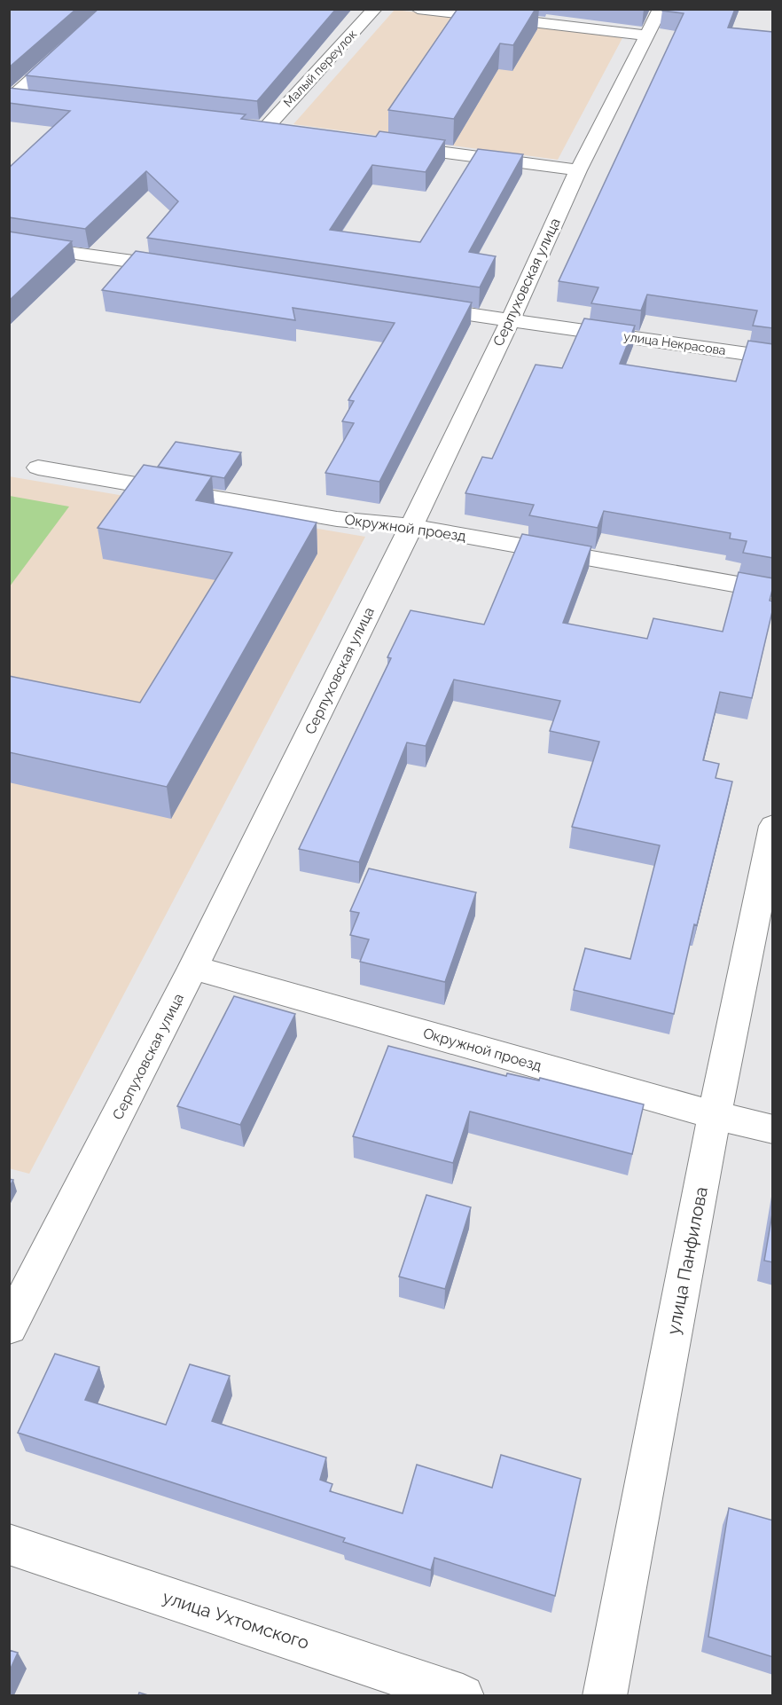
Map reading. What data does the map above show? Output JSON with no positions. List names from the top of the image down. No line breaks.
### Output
{"streets":{"street":["Малый переулок","Серпуховская улица","улица Некрасова","Окружной проезд","улица Панфилова","улица Ухтомского"]},"crossings":[["Серпуховская улица","улица Некрасова"],["Серпуховская улица","Окружной проезд"],["Окружной проезд","улица Панфилова"]]}
